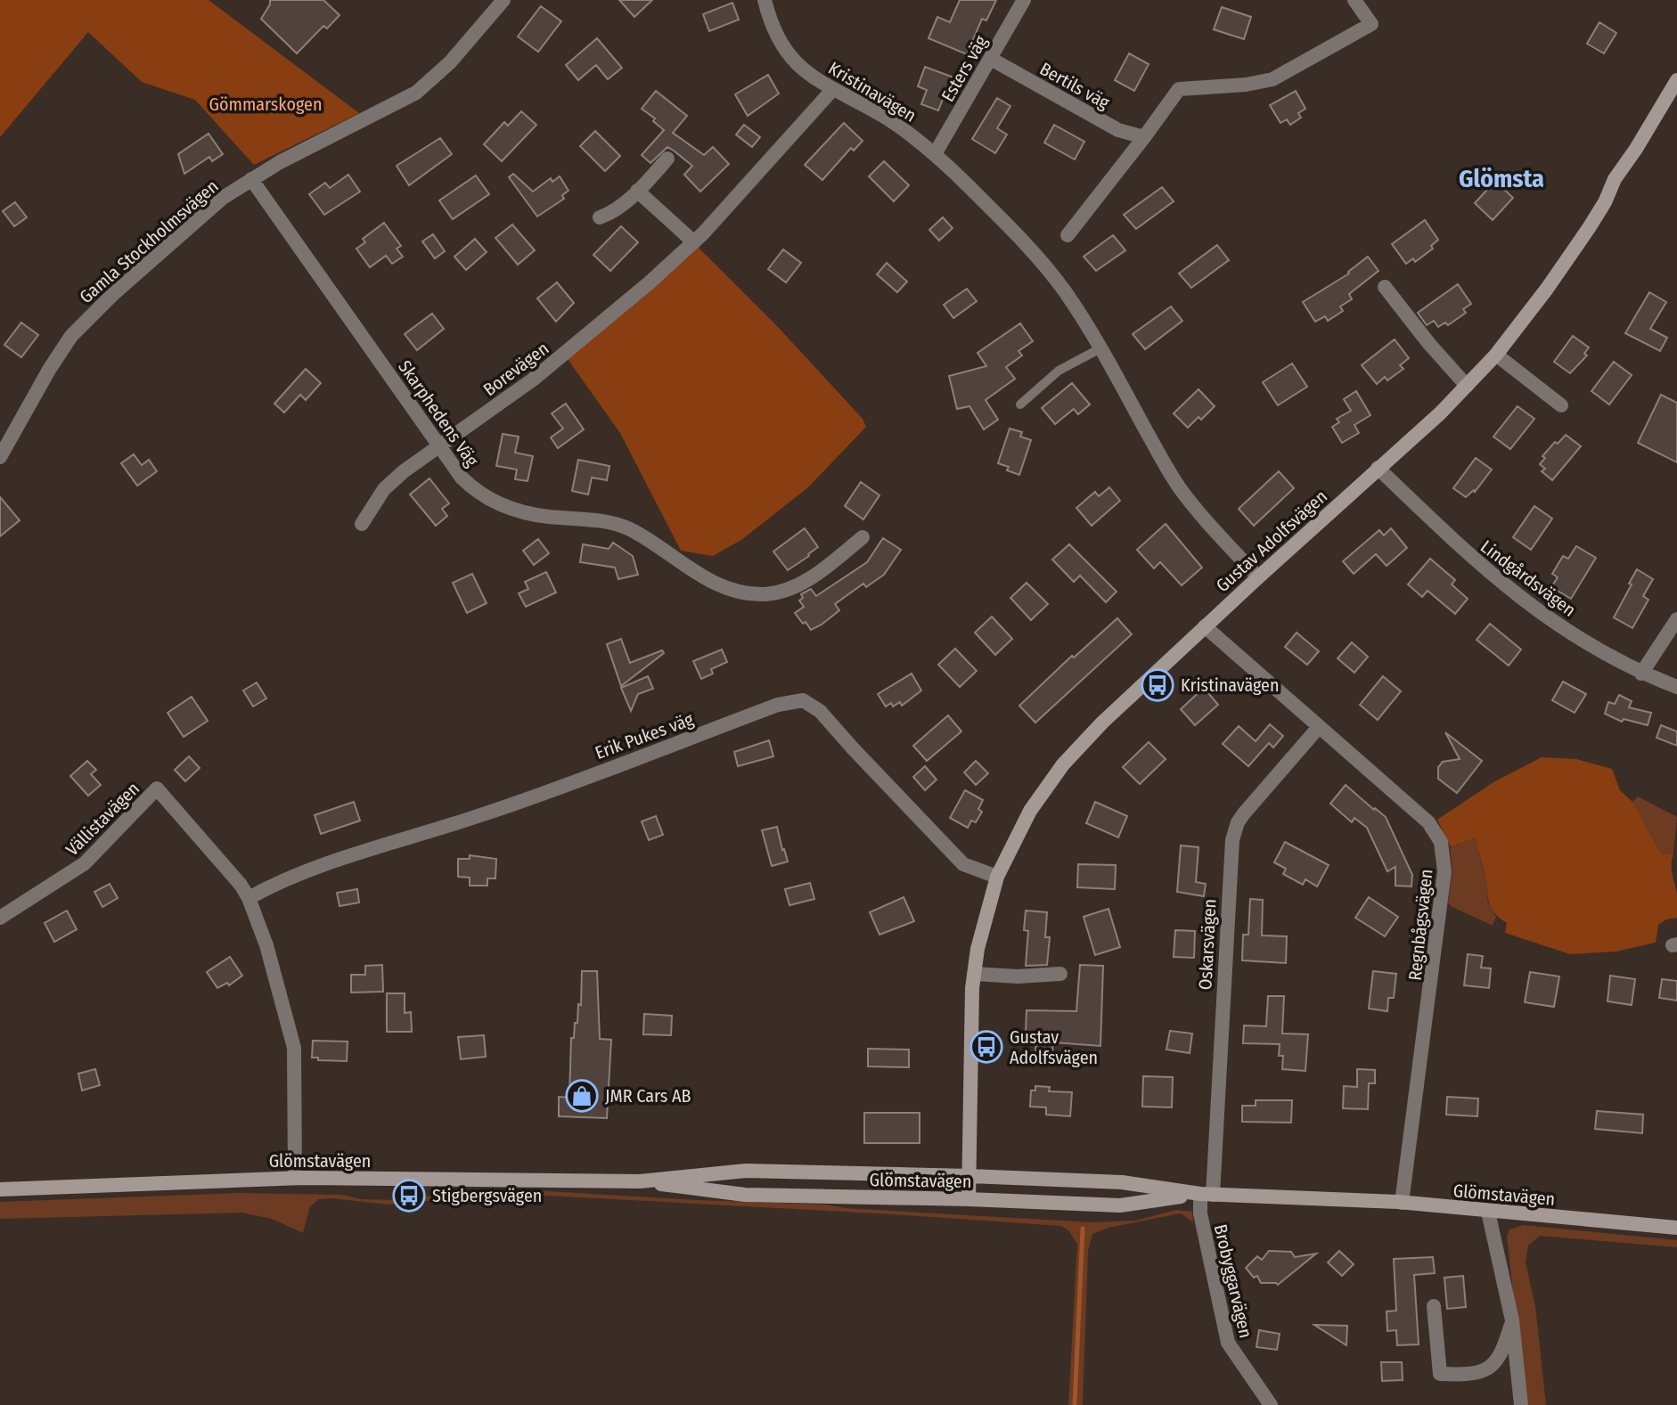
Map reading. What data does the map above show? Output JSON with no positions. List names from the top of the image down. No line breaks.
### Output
{"streets":{"main road":["Gustav Adolfsvägen","Glömstavägen"],"street":["Esters väg","Bertils väg","Kristinavägen","Gamla Stockholmsvägen","Borevägen","Skarphedens Väg","Lindgårdsvägen","Erik Pukes väg","Vällistavägen","Regnbågsvägen","Oskarsvägen","Brobyggarvägen"]},"crossings":[["Esters väg","Bertils väg"],["Esters väg","Kristinavägen"],["Kristinavägen","Borevägen"],["Kristinavägen","Gustav Adolfsvägen"],["Gamla Stockholmsvägen","Skarphedens Väg"],["Borevägen","Skarphedens Väg"],["Gustav Adolfsvägen","Lindgårdsvägen"],["Gustav Adolfsvägen","Erik Pukes väg"],["Gustav Adolfsvägen","Regnbågsvägen"],["Gustav Adolfsvägen","Glömstavägen"],["Erik Pukes väg","Vällistavägen"],["Regnbågsvägen","Oskarsvägen"],["Regnbågsvägen","Glömstavägen"],["Oskarsvägen","Glömstavägen"],["Oskarsvägen","Brobyggarvägen"],["Glömstavägen","Brobyggarvägen"]],"districts":["Glömsta"],"parks":["Gömmarskogen"],"places":{"bus stop":["Kristinavägen","Gustav Adolfsvägen","Stigbergsvägen"],"shop":["JMR Cars AB"]}}
